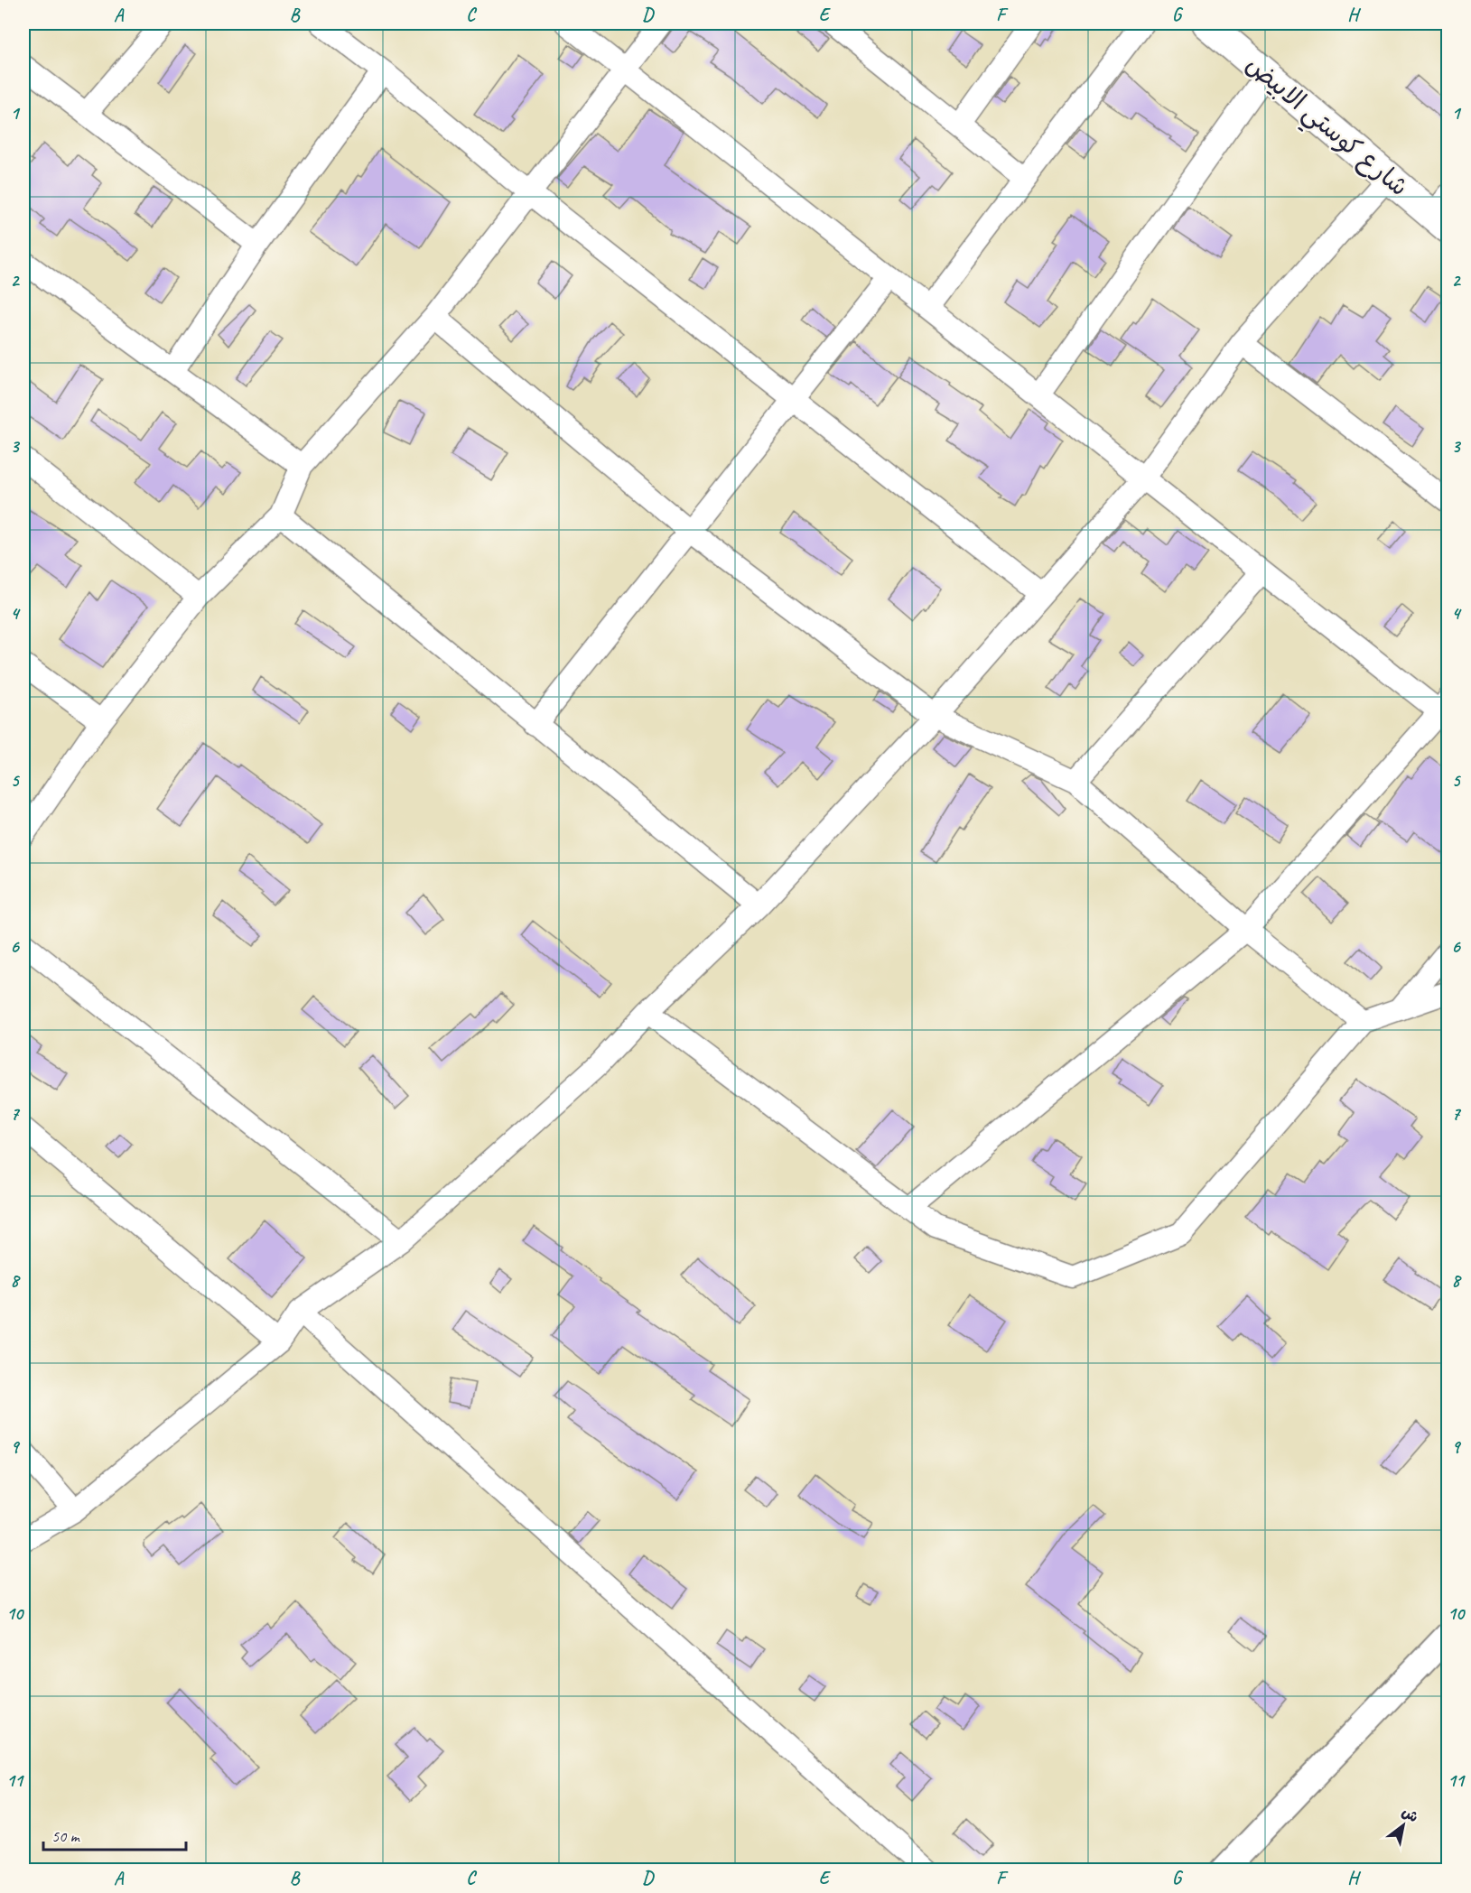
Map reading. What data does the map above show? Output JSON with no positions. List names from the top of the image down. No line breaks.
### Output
{"streets":{"highway":["شارع كوستي الابيض"]},"scale_bar":"50 m","north":"top right","grid":{"columns":["A","B","C","D","E","F","G","H"],"rows":["1","2","3","4","5","6","7","8","9","10","11"]}}
